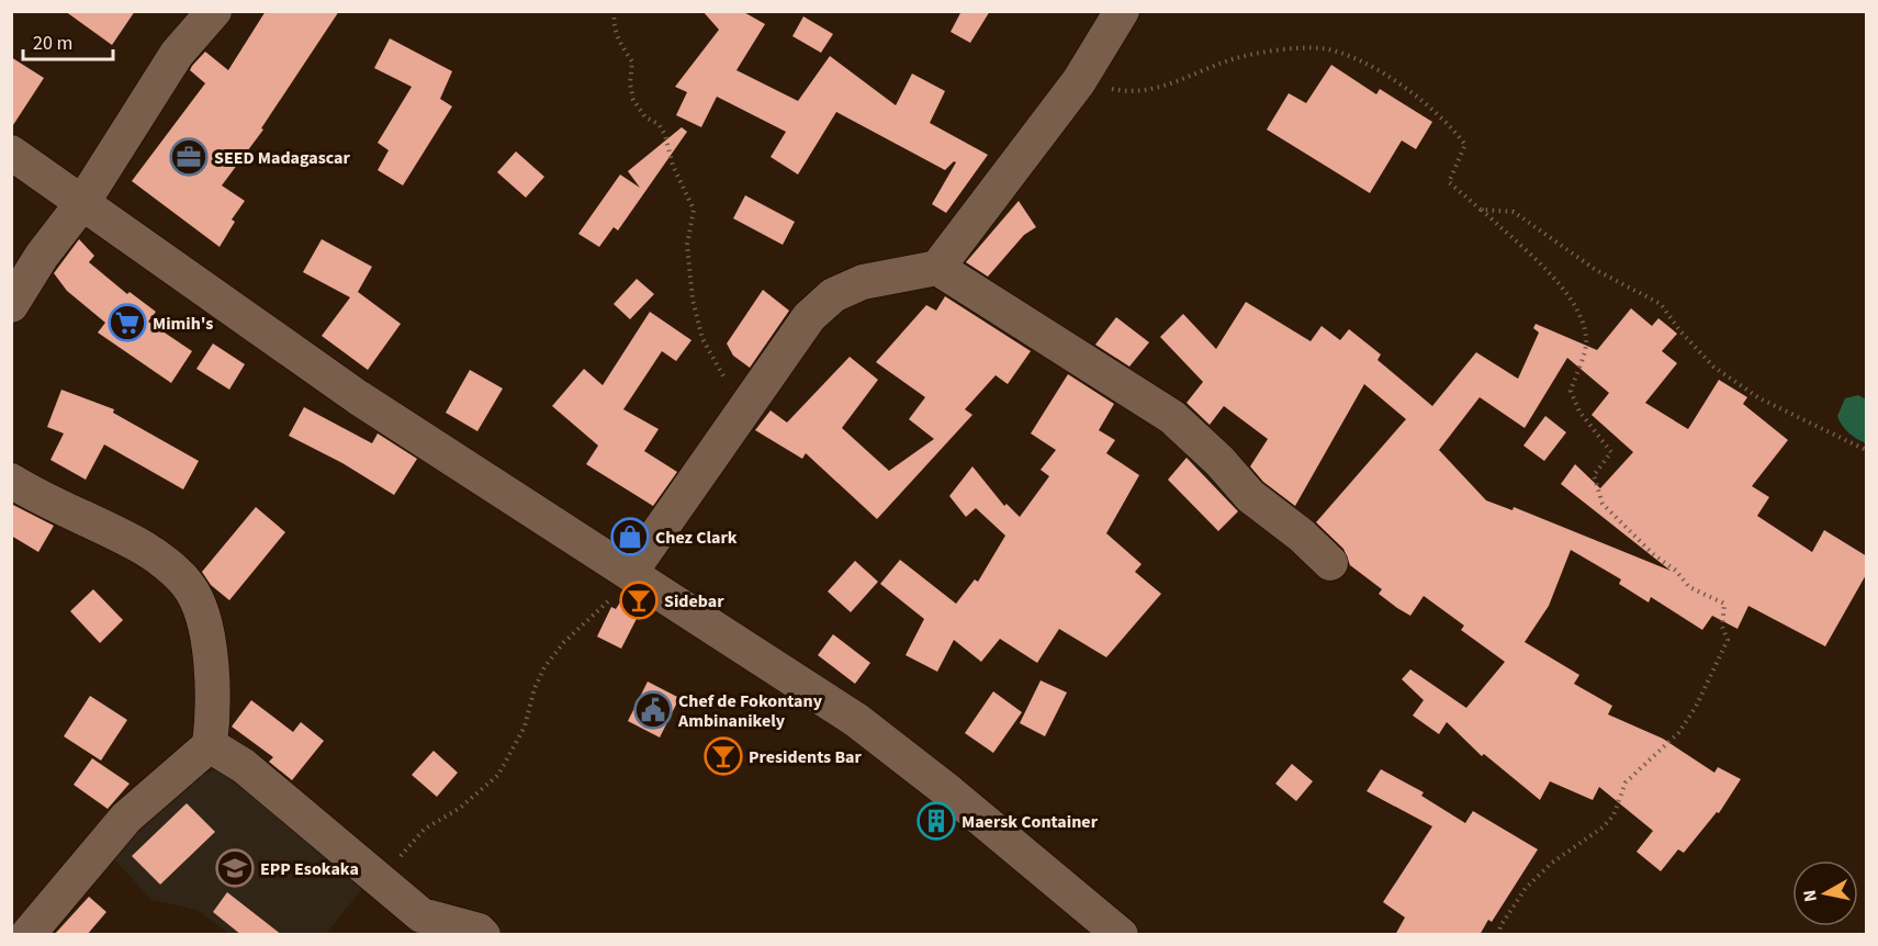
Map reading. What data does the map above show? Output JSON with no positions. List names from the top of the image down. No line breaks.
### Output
{"places":{"office":["SEED Madagascar"],"supermarket":["Mimih's"],"shop":["Chez Clark"],"bar":["Sidebar","Presidents Bar"],"public building":["Chef de Fokontany Ambinanikely"],"building":["Maersk Container"],"school or university":["EPP Esokaka"]},"scale_bar":"20 m","north":"left"}
